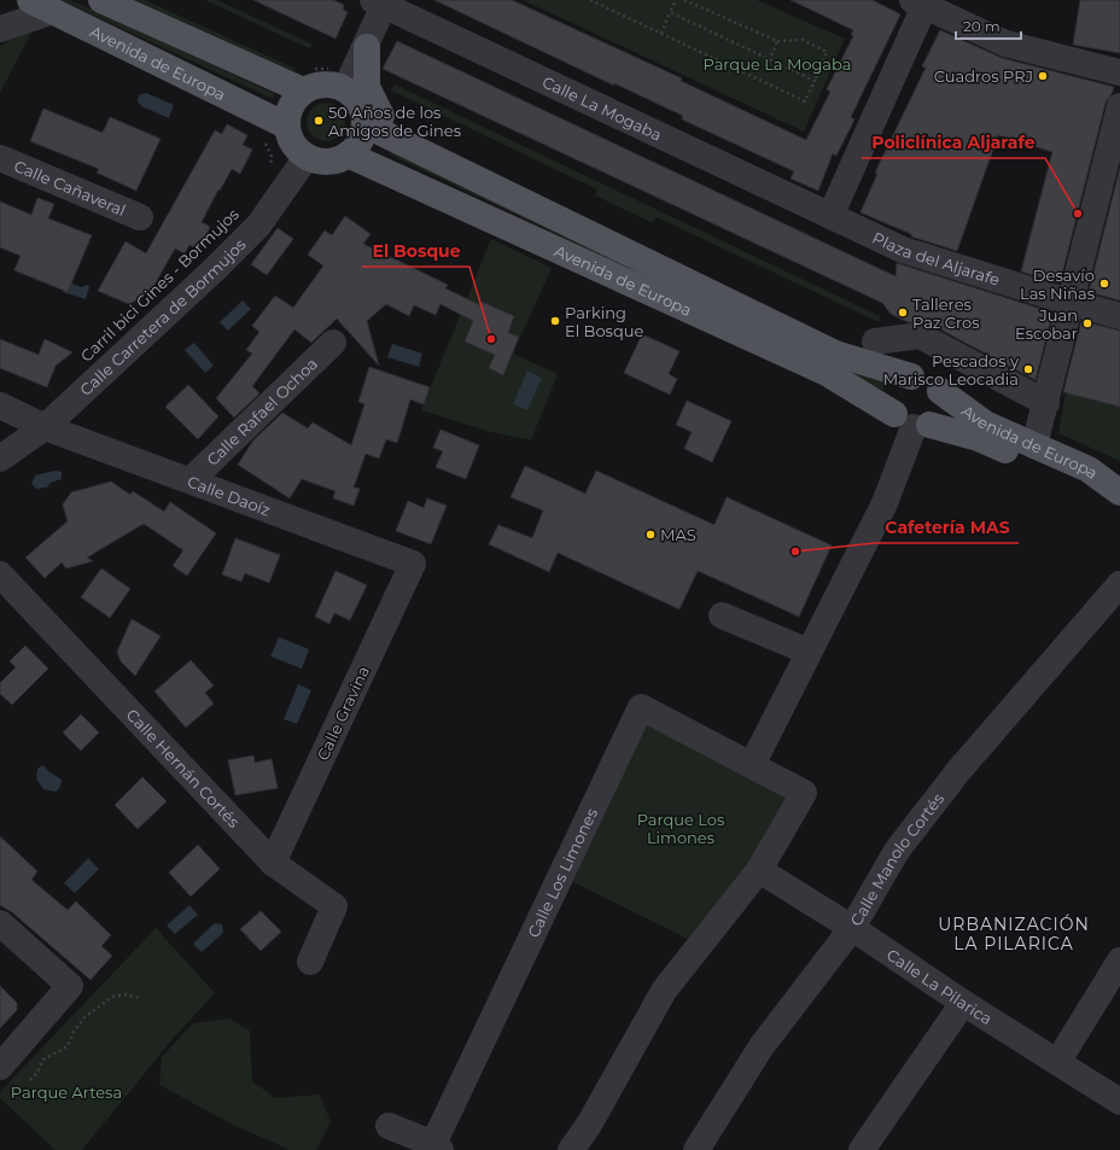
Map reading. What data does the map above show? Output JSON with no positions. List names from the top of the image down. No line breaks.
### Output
{"streets":{"main road":["Avenida de Europa"],"street":["Calle La Mogaba","Calle Cañaveral","Plaza del Aljarafe","Calle Carretera de Bormujos","Calle Rafael Ochoa","Calle Daoíz","Calle Gravina","Calle Hernán Cortés","Calle Manolo Cortés","Calle Los Limones","Calle La Pilarica"]},"crossings":[["Avenida de Europa","Calle Carretera de Bormujos"],["Calle La Mogaba","Plaza del Aljarafe"],["Calle Carretera de Bormujos","Calle Daoíz"],["Calle Rafael Ochoa","Calle Daoíz"],["Calle Daoíz","Calle Gravina"],["Calle Gravina","Calle Hernán Cortés"],["Calle Manolo Cortés","Calle La Pilarica"],["Calle Los Limones","Calle La Pilarica"]],"districts":["URBANIZACIÓN LA PILARICA"],"parks":["Parque La Mogaba","Parque Los Limones","Parque Artesa"],"places":["Cuadros PRJ","50 Años de los Amigos de Gines","Policlínica Aljarafe","Desavío Las Niñas","Talleres Paz Cros","Parking El Bosque","Juan Escobar","El Bosque","Pescados y Marisco Leocadia","MAS","Cafetería MAS"],"scale_bar":"20 m"}
